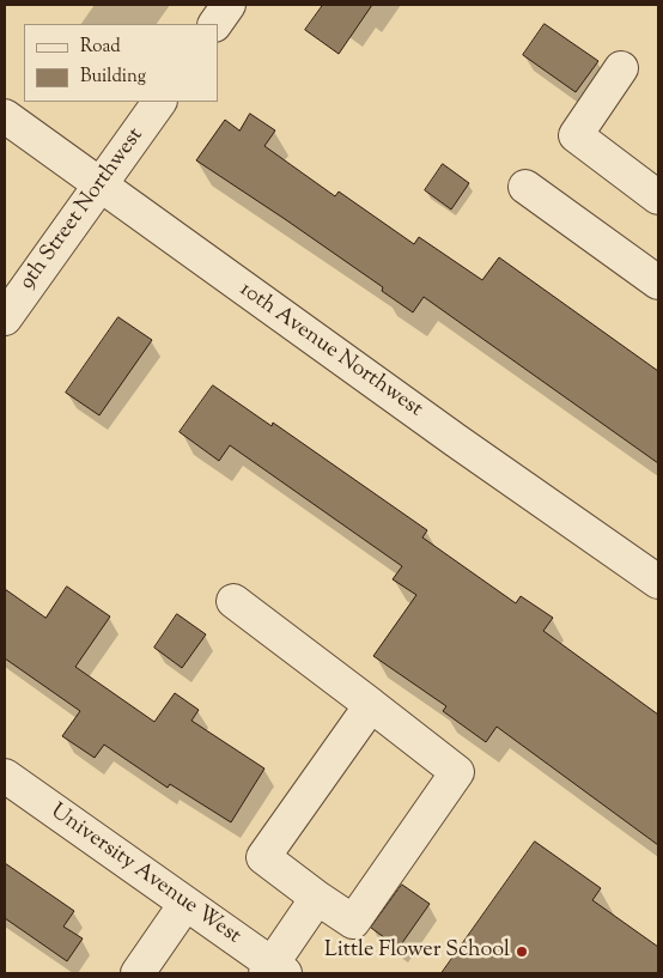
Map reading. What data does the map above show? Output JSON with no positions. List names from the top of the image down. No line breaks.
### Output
{"streets":{"street":["9th Street Northwest","10th Avenue Northwest","University Avenue West"]},"crossings":[["9th Street Northwest","10th Avenue Northwest"]],"places":["Little Flower School"],"legend":["Road","Building"]}
